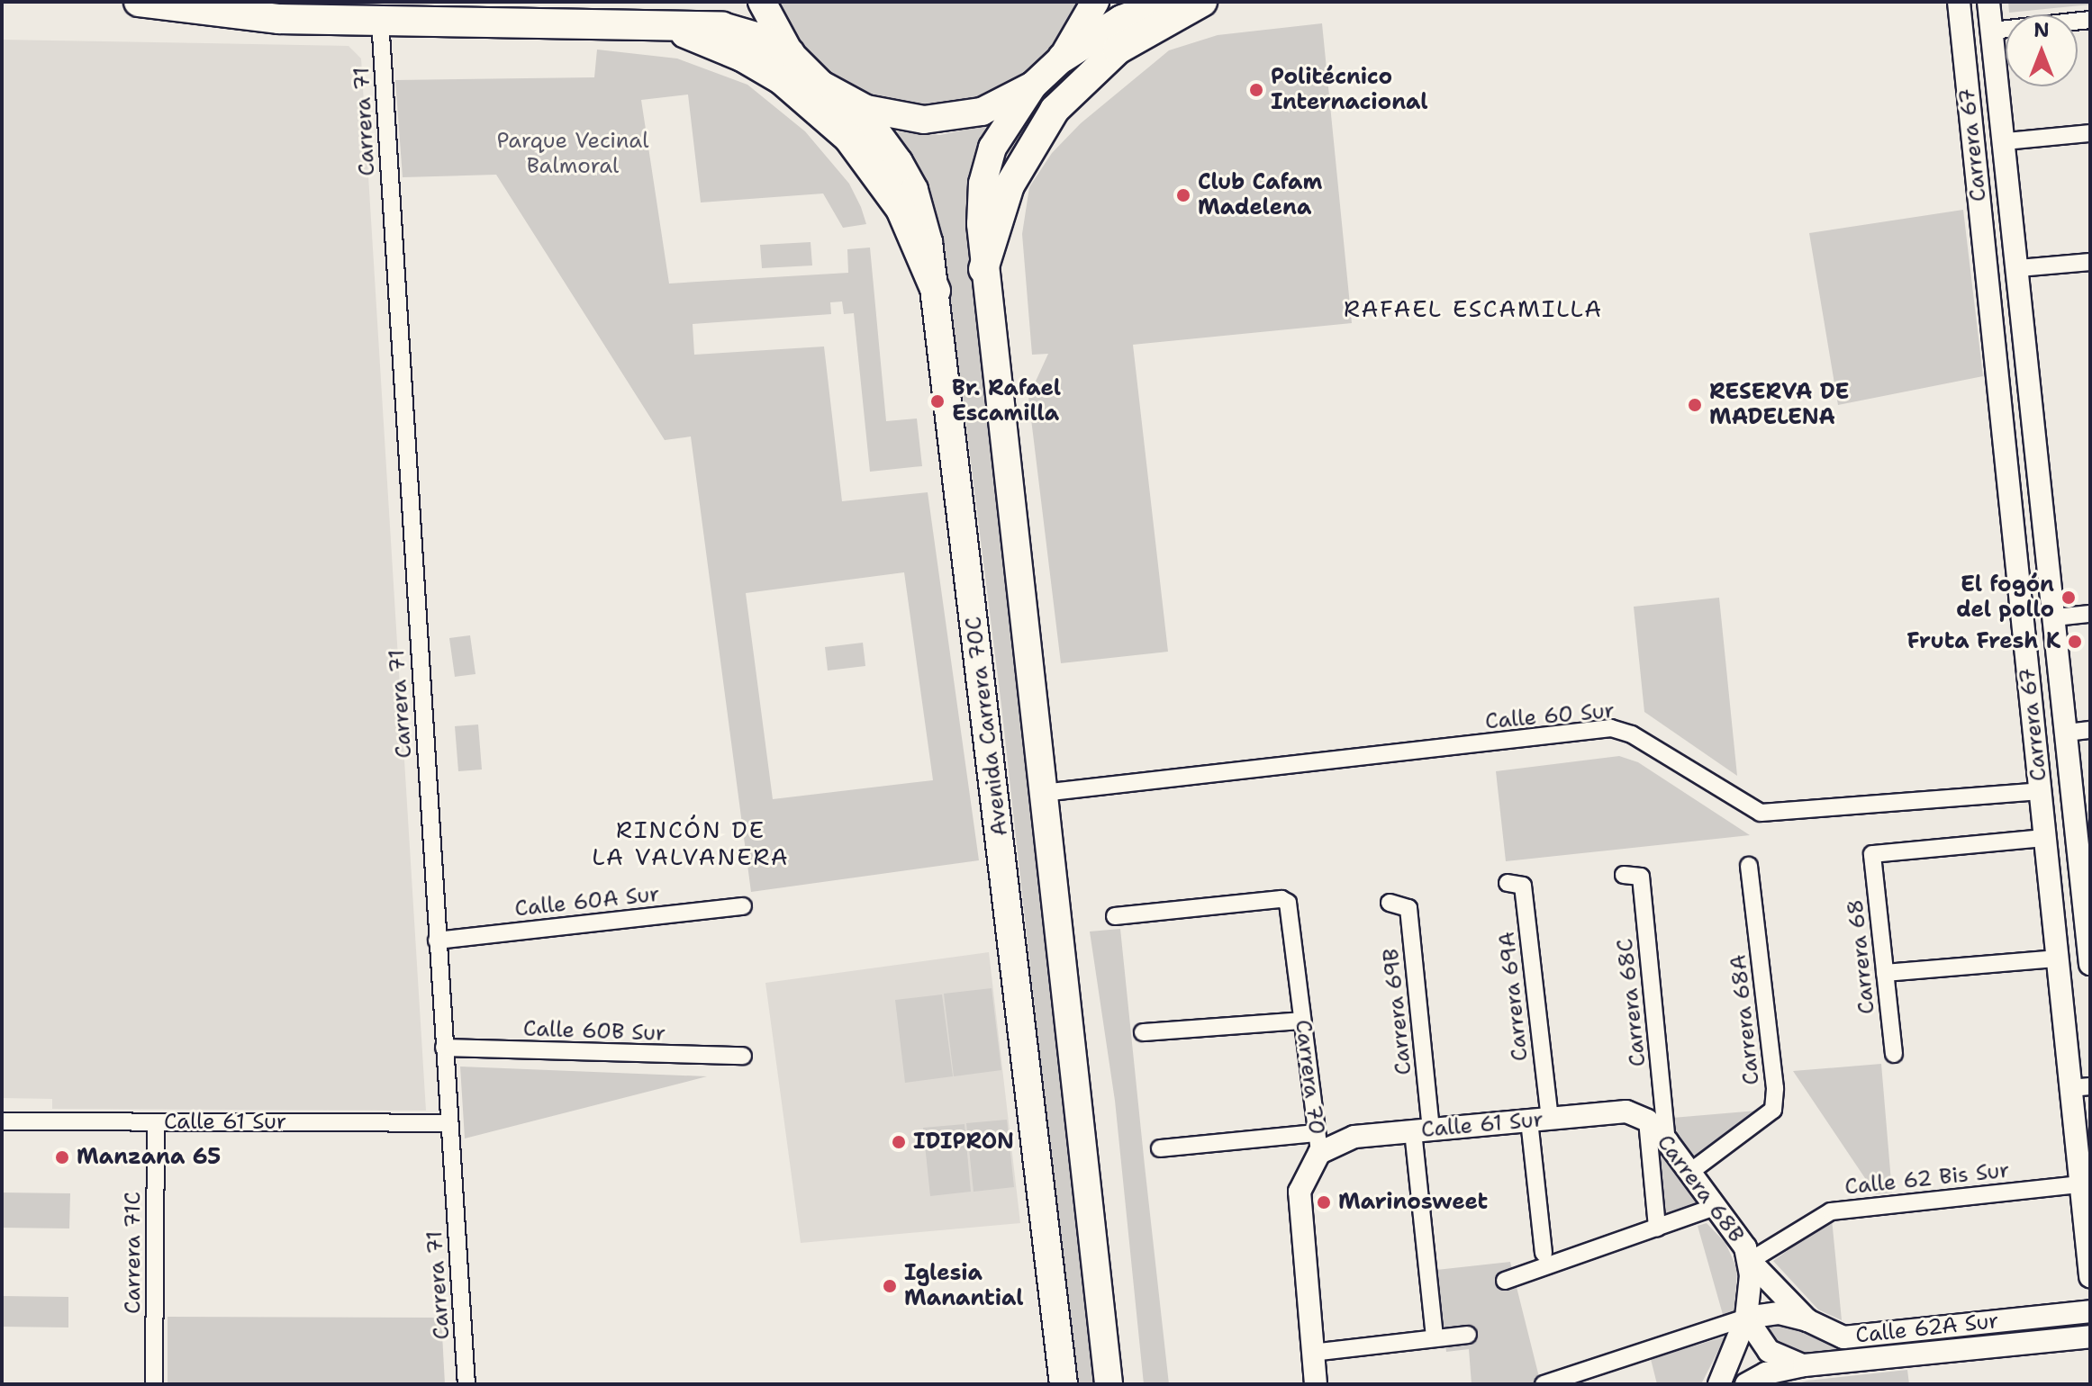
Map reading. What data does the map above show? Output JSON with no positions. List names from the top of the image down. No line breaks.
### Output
{"streets":{"main road":["Avenida Carrera 70C"],"street":["Carrera 71","Carrera 67","Calle 60 Sur","Calle 60A Sur","Carrera 68","Carrera 69A","Carrera 68C","Carrera 69B","Carrera 68A","Calle 60B Sur","Carrera 70","Calle 61 Sur","Calle 62 Bis Sur","Carrera 68B","Carrera 71C","Calle 62A Sur"]},"crossings":[["Carrera 71","Calle 60A Sur"],["Carrera 71","Calle 60B Sur"],["Carrera 71","Calle 61 Sur"],["Carrera 67","Calle 60 Sur"],["Carrera 67","Carrera 68"],["Carrera 67","Calle 62 Bis Sur"],["Carrera 69A","Calle 61 Sur"],["Carrera 68C","Carrera 68B"],["Carrera 69B","Calle 61 Sur"],["Carrera 68A","Carrera 68B"],["Carrera 70","Calle 61 Sur"],["Calle 61 Sur","Carrera 68B"],["Calle 61 Sur","Carrera 71C"],["Calle 62 Bis Sur","Carrera 68B"],["Calle 62 Bis Sur","Calle 62A Sur"],["Carrera 68B","Calle 62A Sur"]],"districts":["RAFAEL ESCAMILLA","RINCÓN DE LA VALVANERA"],"parks":["Parque Vecinal Balmoral"],"places":["Politécnico Internacional","Club Cafam Madelena","Br. Rafael Escamilla","RESERVA DE MADELENA","El fogón del pollo","Fruta Fresh K","IDIPRON","Manzana 65","Marinosweet","Iglesia Manantial"],"north":"top"}
